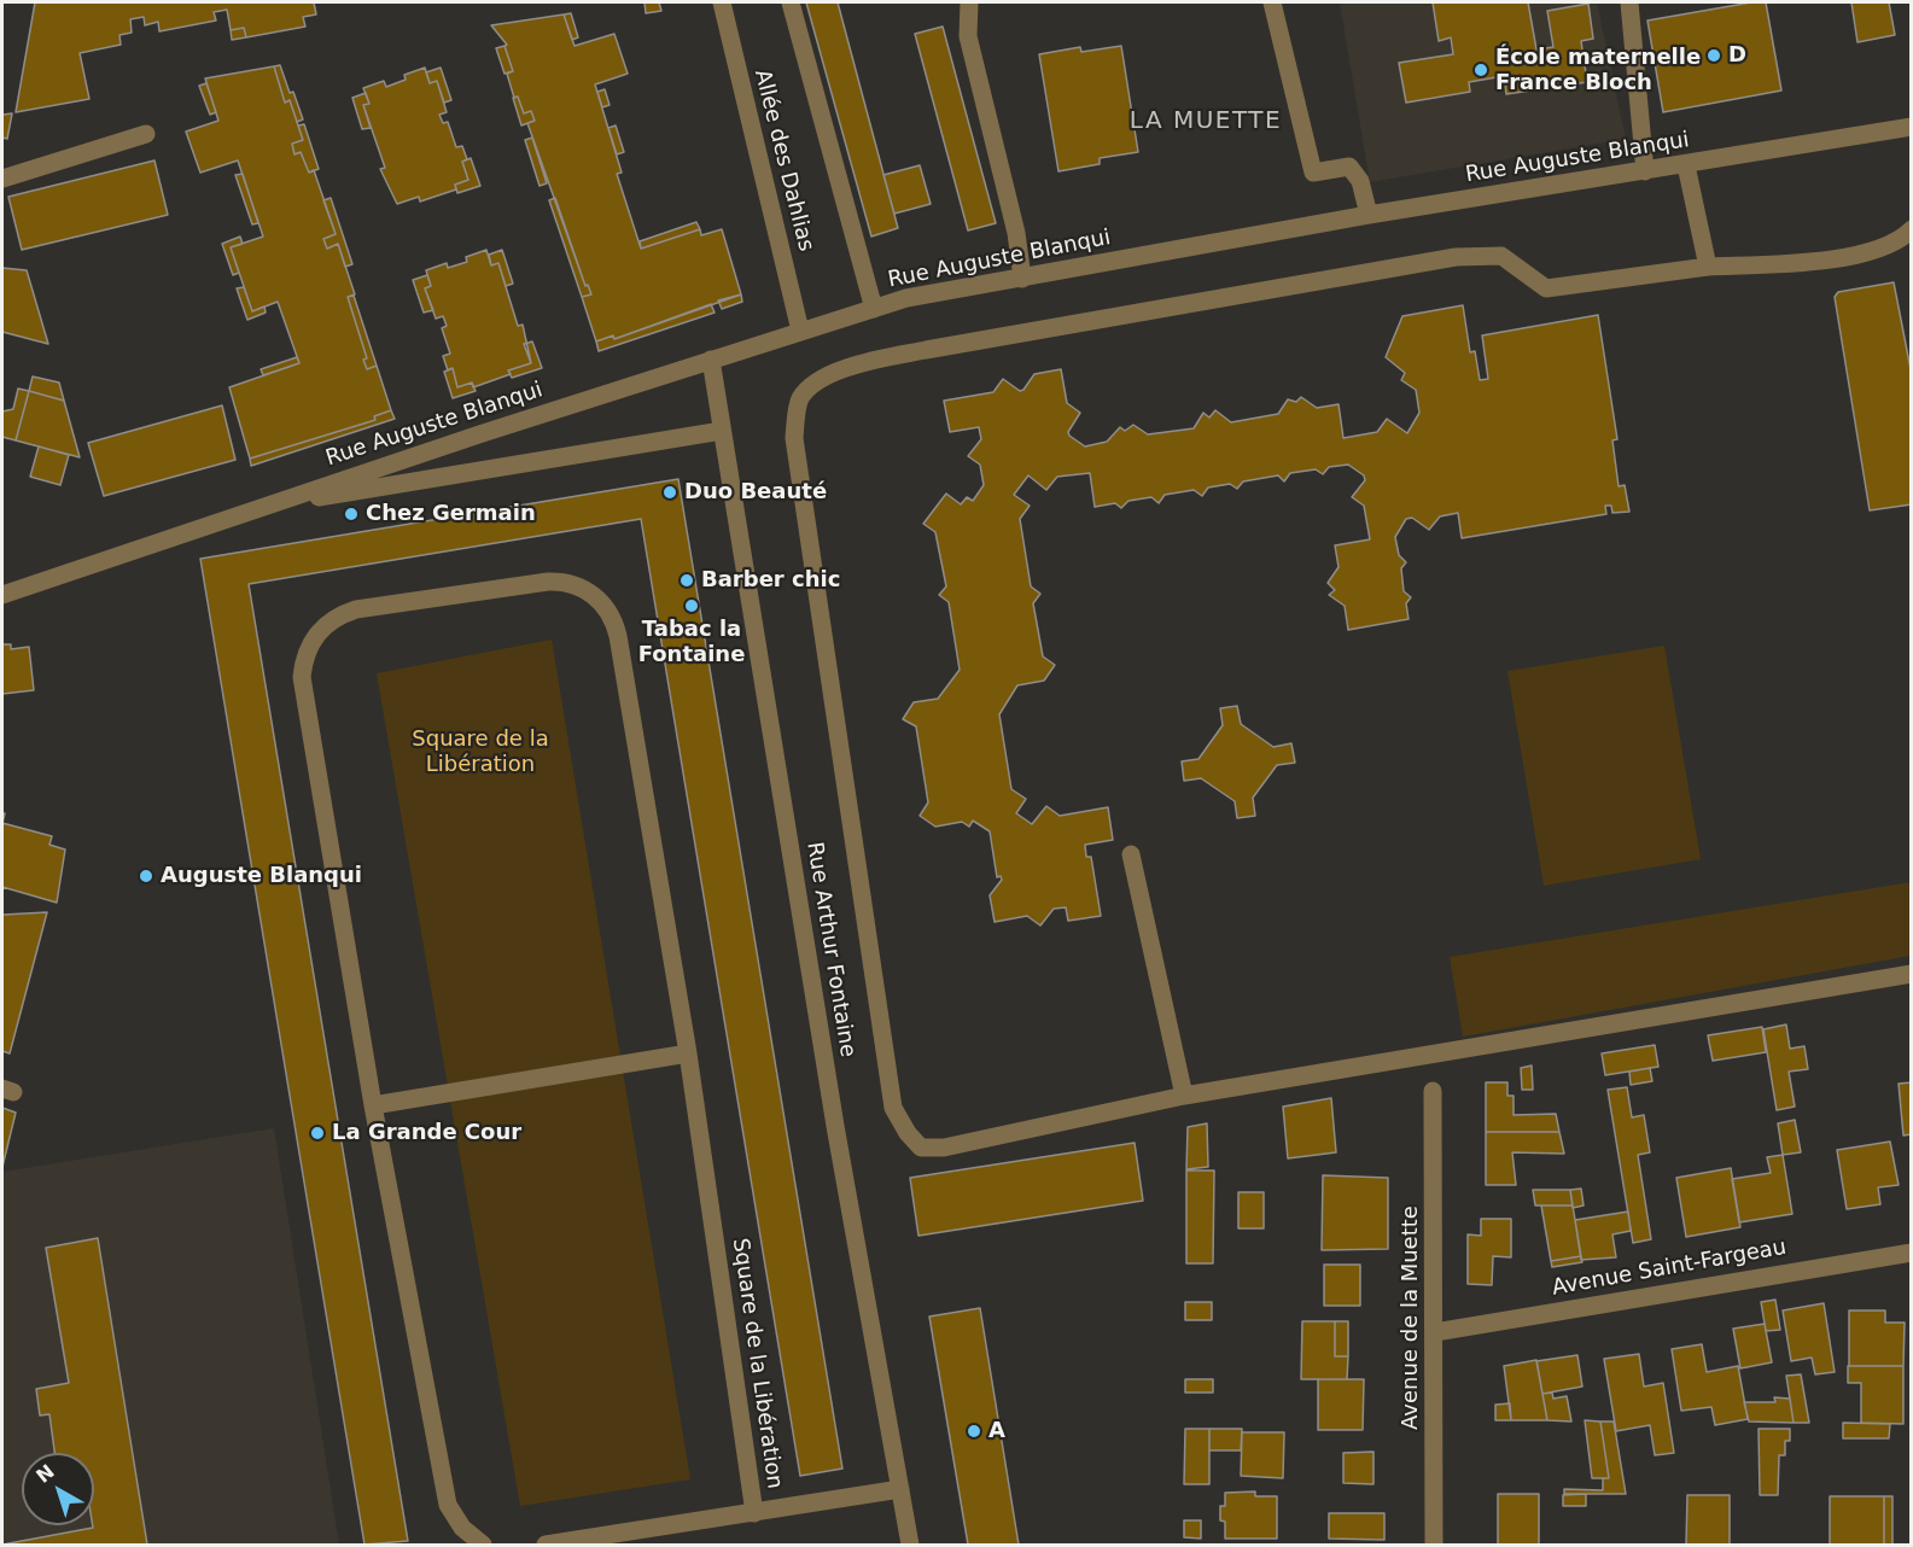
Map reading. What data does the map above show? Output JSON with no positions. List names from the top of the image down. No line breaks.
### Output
{"streets":{"street":["Rue Auguste Blanqui","Allée des Dahlias","Rue Arthur Fontaine","Avenue Saint-Fargeau","Avenue de la Muette","Square de la Libération"]},"crossings":[["Rue Auguste Blanqui","Allée des Dahlias"],["Rue Auguste Blanqui","Rue Arthur Fontaine"],["Avenue Saint-Fargeau","Avenue de la Muette"]],"districts":["LA MUETTE"],"parks":["Square de la Libération"],"places":["D","École maternelle France Bloch","Duo Beauté","Chez Germain","Barber chic","Tabac la Fontaine","Auguste Blanqui","La Grande Cour","A"],"north":"top left"}
